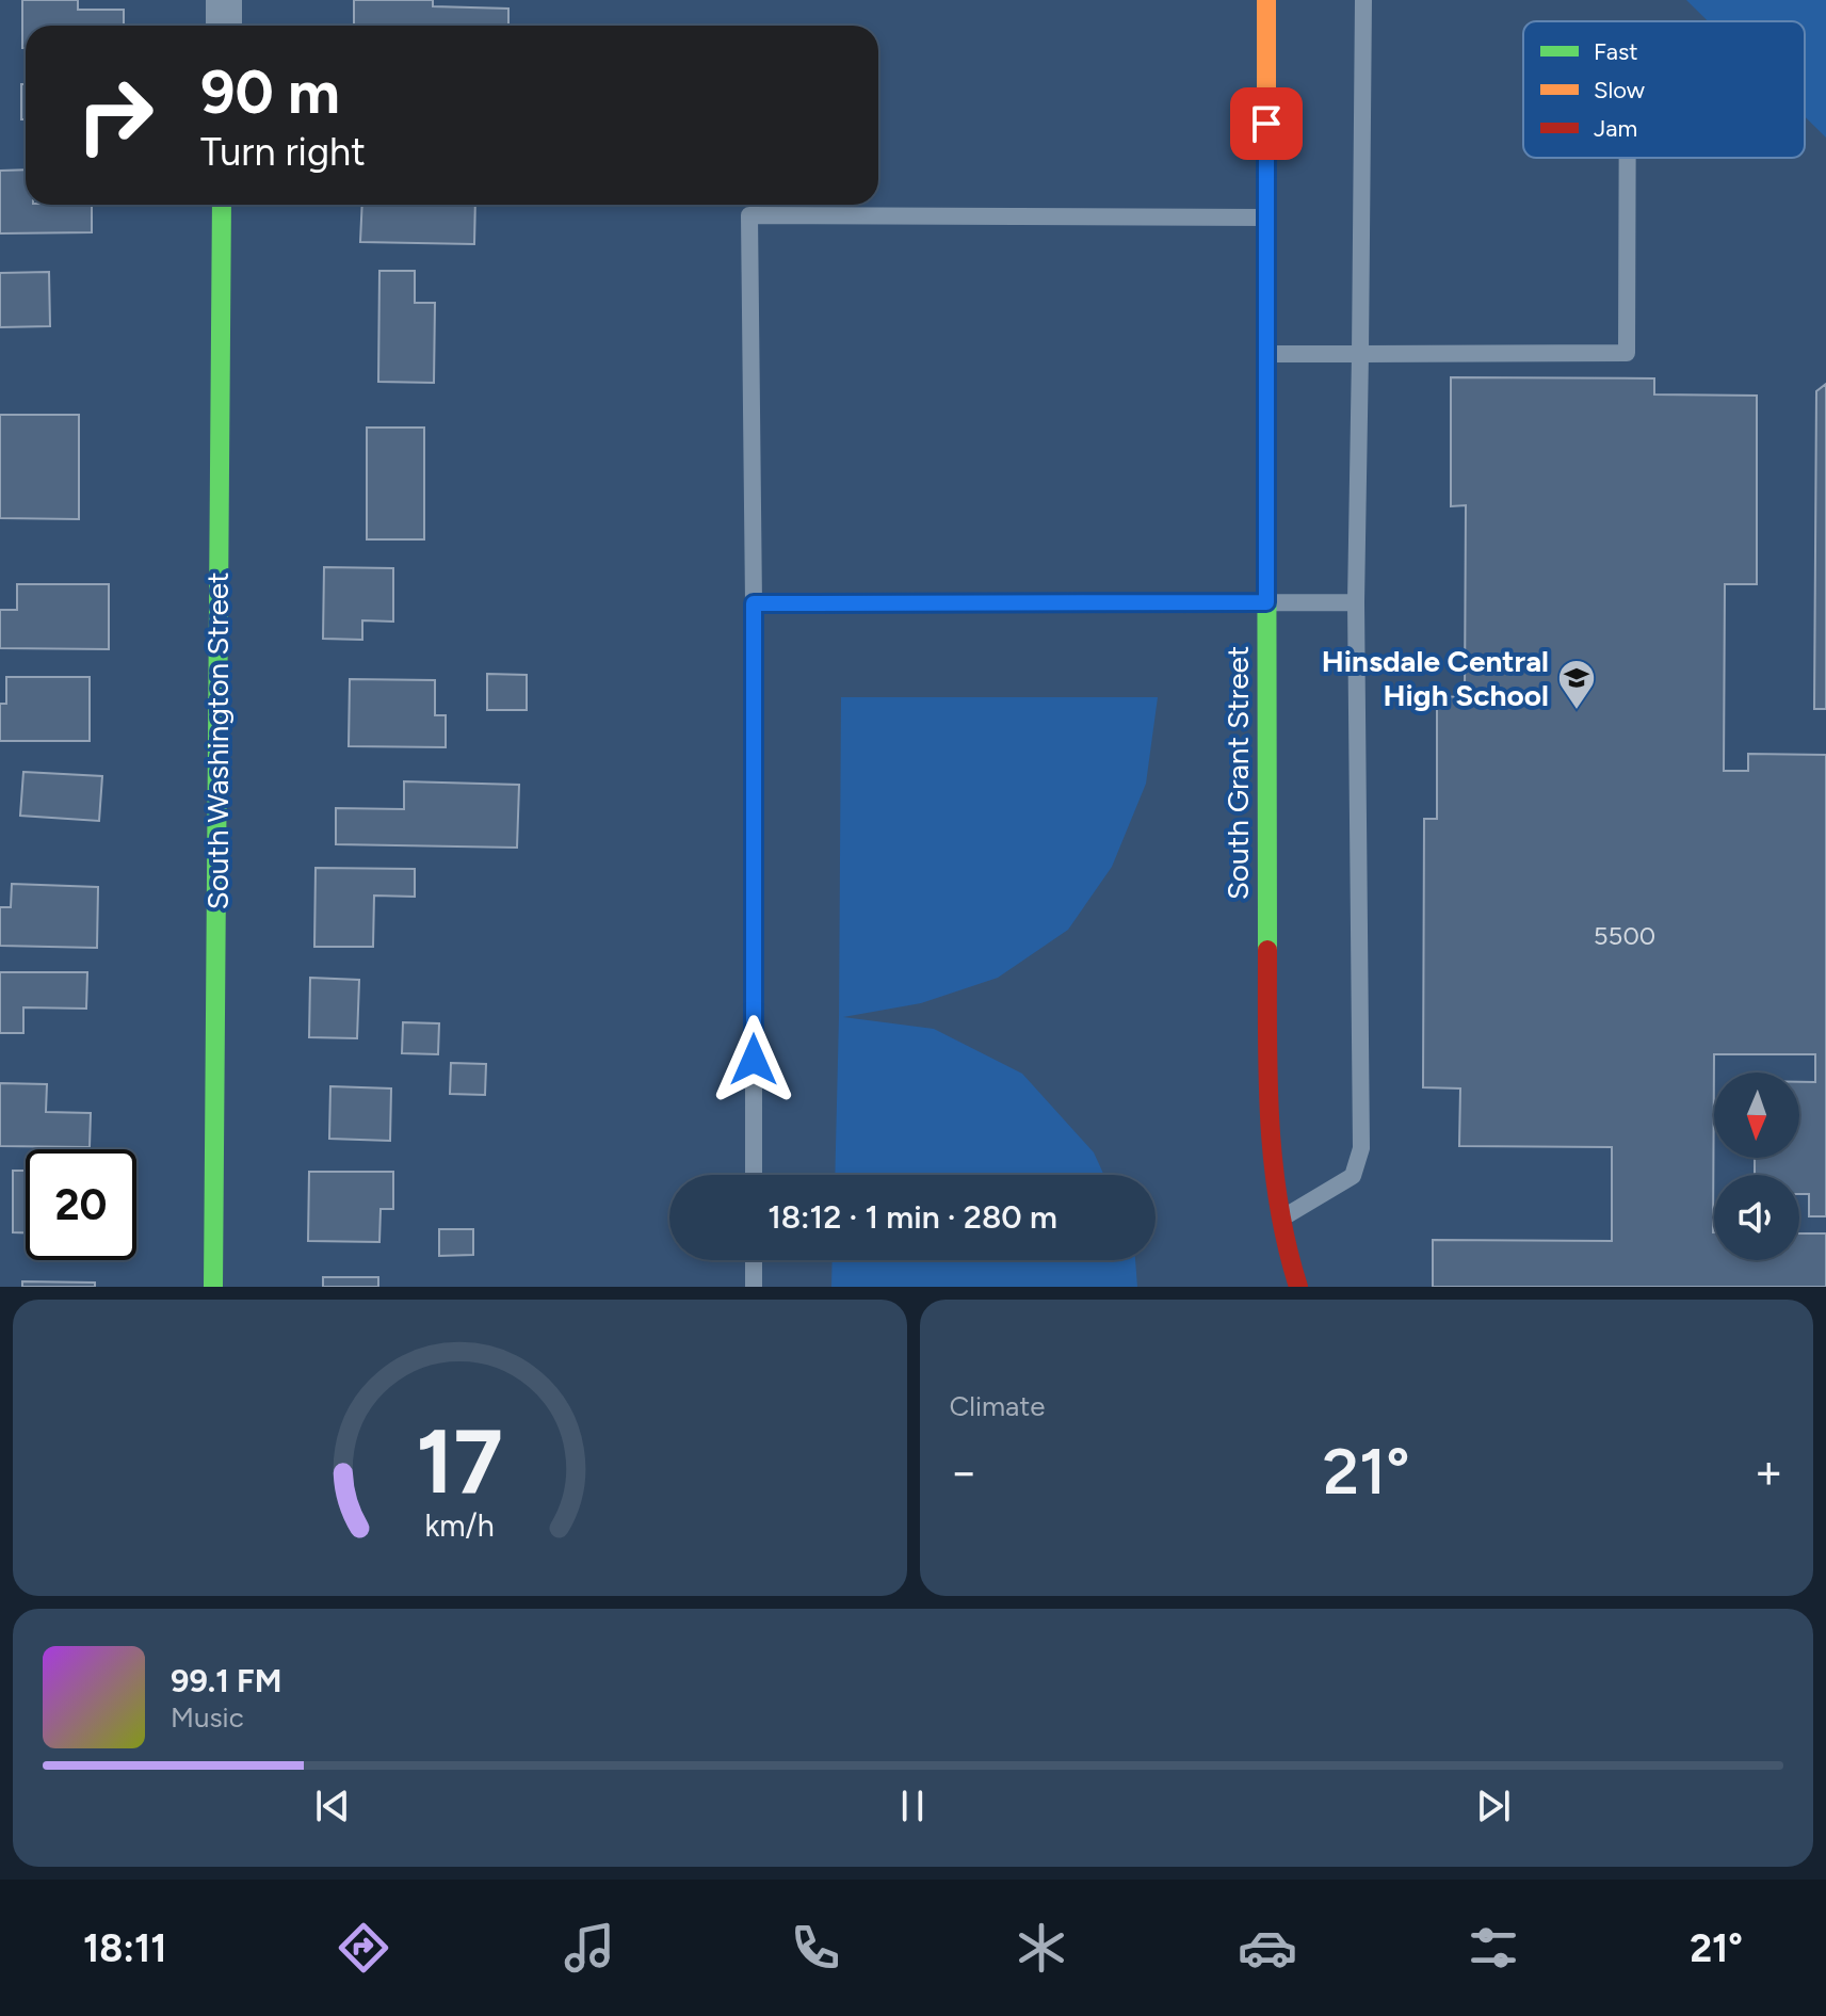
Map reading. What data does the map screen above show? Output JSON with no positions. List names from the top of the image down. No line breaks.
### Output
{"streets":{"street":["South Washington Street","South Grant Street"]},"places":{"school or university":["Hinsdale Central High School"]},"house_numbers":["5500"],"legend":["Fast","Slow","Jam"],"north":"bottom","page":{"turn":["90 m","Turn right"],"limit":"20","trip":"18:12 · 1 min · 280 m","tile":"Climate","heat":["−","21°","+"],"song":["99.1 FM","Music"],"tabs":["18:11","21°"],"gauge":["17","km/h"]}}
